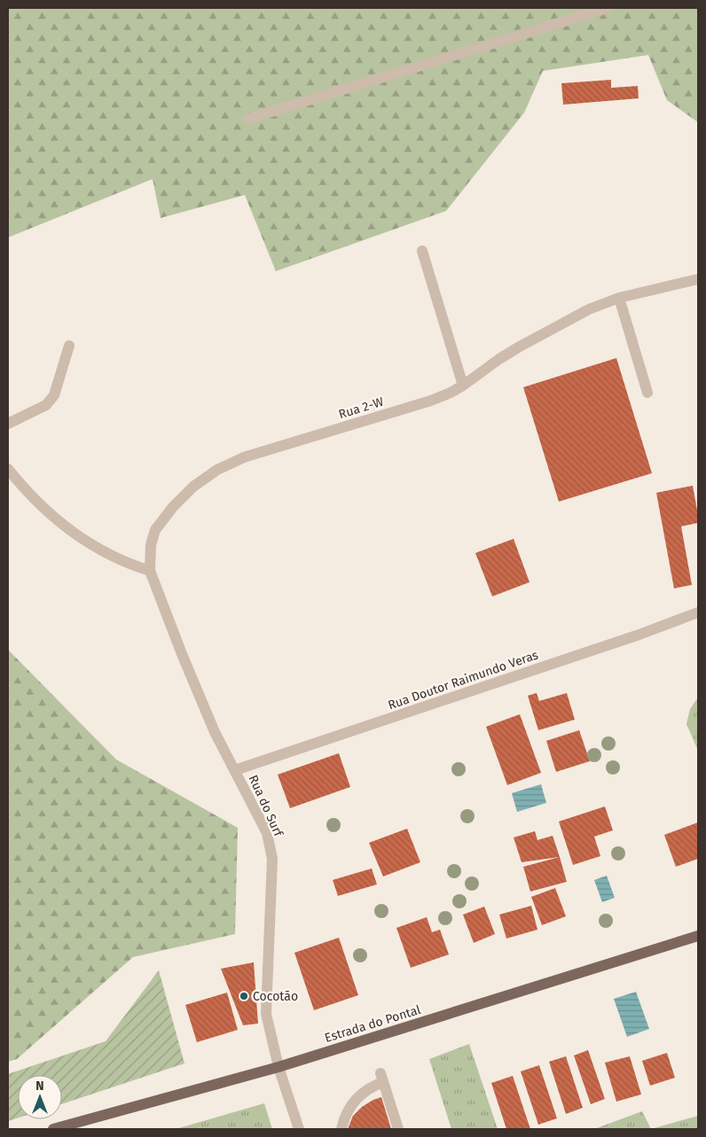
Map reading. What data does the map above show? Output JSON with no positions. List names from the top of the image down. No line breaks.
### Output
{"streets":{"main road":["Estrada do Pontal"],"street":["Rua 2-W","Rua Doutor Raimundo Veras","Rua do Surf"]},"crossings":[["Rua 2-W","Rua do Surf"],["Rua Doutor Raimundo Veras","Rua do Surf"],["Rua do Surf","Estrada do Pontal"]],"places":["Cocotão"],"north":"top"}
